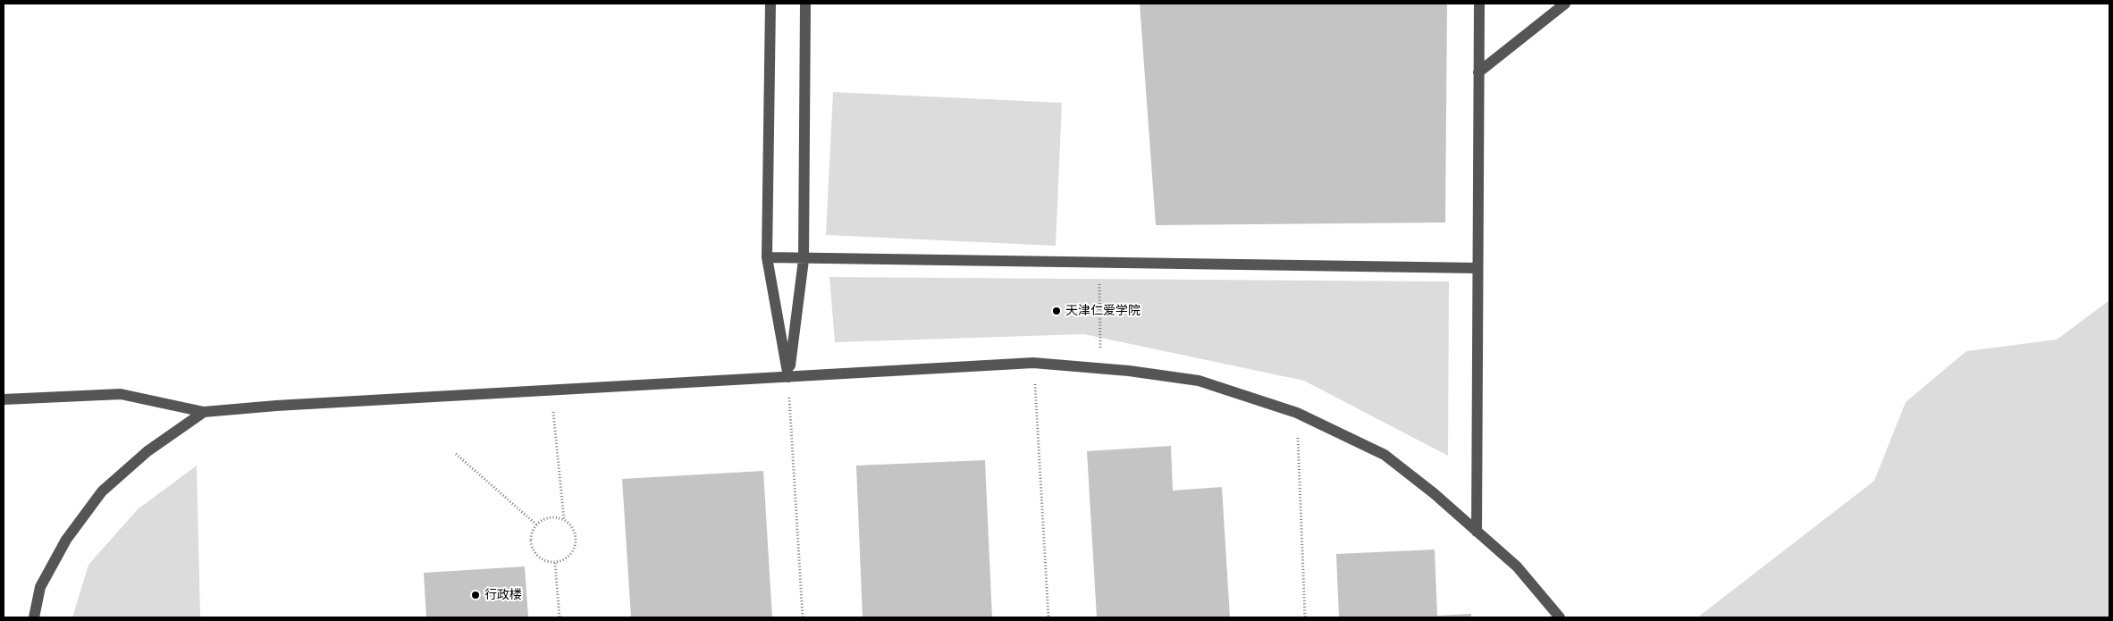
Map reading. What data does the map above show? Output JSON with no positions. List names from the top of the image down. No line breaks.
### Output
{"places":["天津仁爱学院","行政楼"]}
